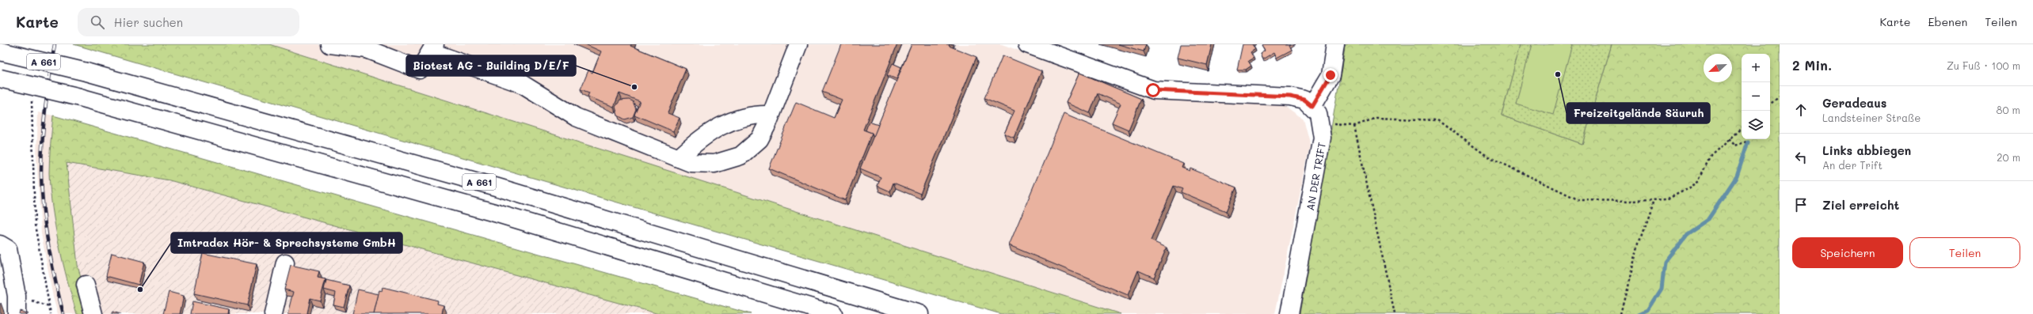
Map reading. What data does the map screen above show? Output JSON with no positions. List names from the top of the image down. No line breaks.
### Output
{"streets":{"main road":["A 661","AN DER TRIFT"]},"places":["Freizeitgelände Säuruh","Biotest AG - Building D/E/F","Imtradex Hör- & Sprechsysteme GmbH"],"north":"bottom left","page":{"header":"Karte","search":"Hier suchen","nav":["Karte","Ebenen","Teilen"],"heading":["2 Min.","Zu Fuß · 100 m"],"map_buttons":["+","−"],"list":[["Geradeaus","Landsteiner Straße","80 m"],["Links abbiegen","An der Trift","20 m"],"Ziel erreicht"],"buttons":["Speichern","Teilen"]}}
